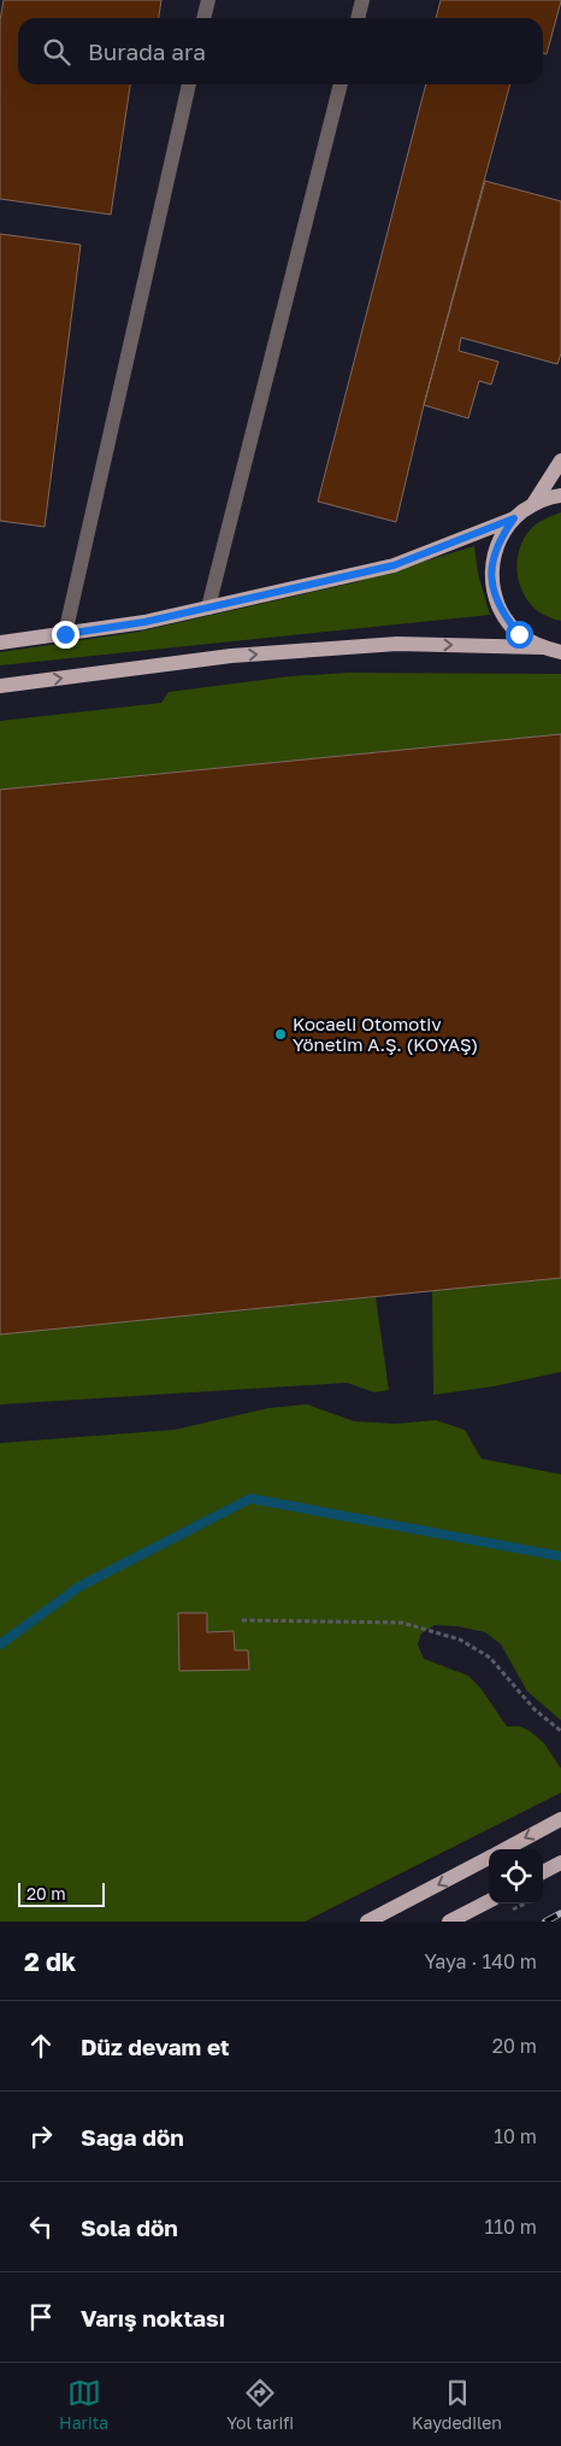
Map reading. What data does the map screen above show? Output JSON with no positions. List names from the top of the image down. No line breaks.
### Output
{"places":["Kocaeli Otomotiv Yönetim A.Ş. (KOYAŞ)"],"scale_bar":"20 m","page":{"search":"Burada ara","scale":"20 m","heading":["2 dk","Yaya · 140 m"],"list":[["Düz devam et","20 m"],["Sağa dön","10 m"],["Sola dön","110 m"],"Varış noktası"],"nav":["Harita","Yol tarifi","Kaydedilen"]}}
